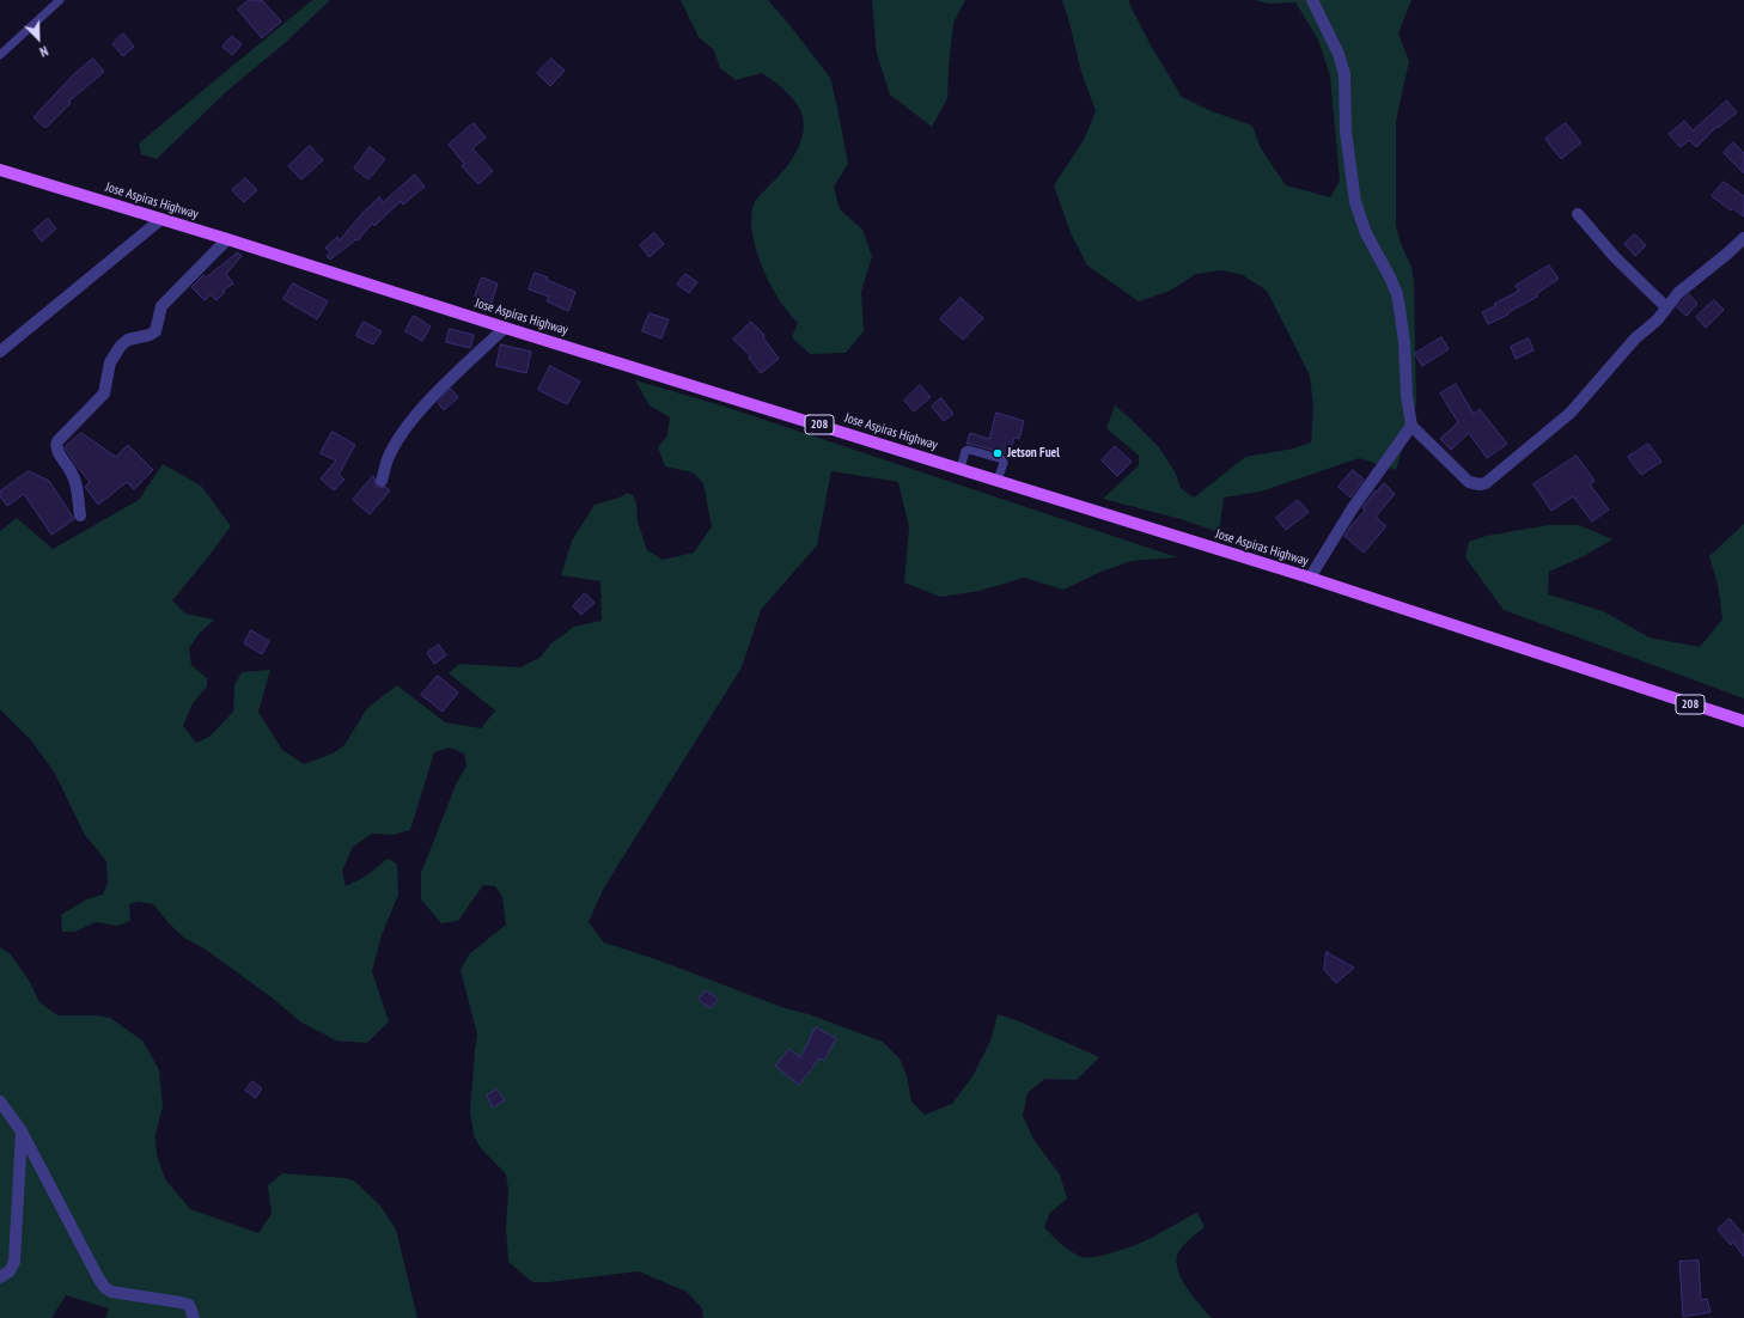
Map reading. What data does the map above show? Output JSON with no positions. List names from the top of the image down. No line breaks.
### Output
{"streets":{"main road":["Jose Aspiras Highway","208"]},"places":["Jetson Fuel"],"north":"bottom right"}
